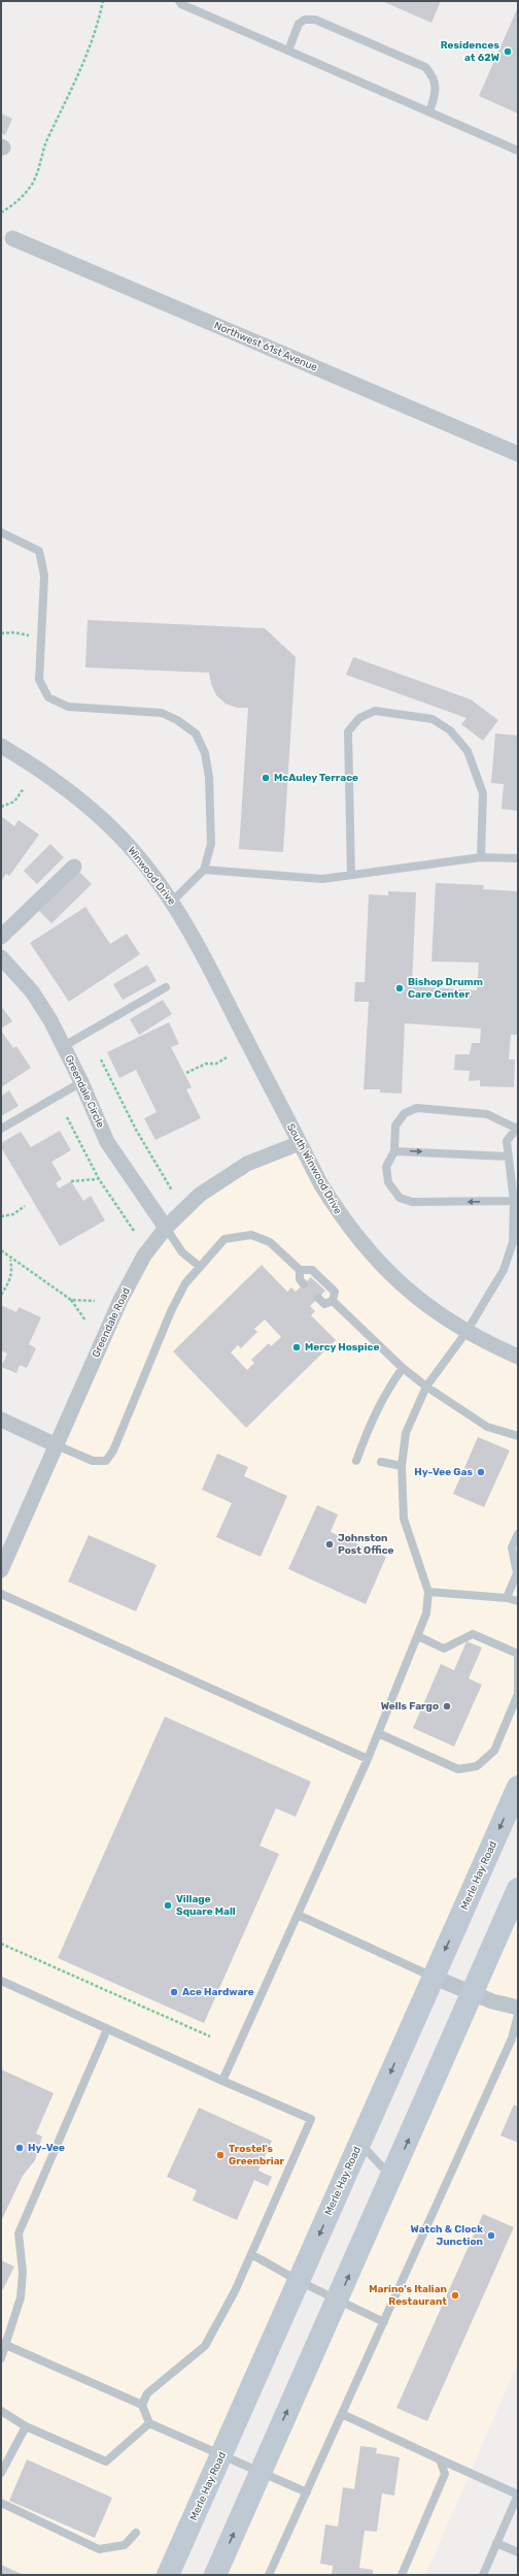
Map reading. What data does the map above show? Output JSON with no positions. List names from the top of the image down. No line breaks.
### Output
{"streets":{"main road":["Merle Hay Road"],"street":["Northwest 61st Avenue","Winwood Drive","Greendale Circle","South Winwood Drive","Greendale Road"]},"crossings":[["Winwood Drive","South Winwood Drive"],["Greendale Circle","Greendale Road"],["South Winwood Drive","Greendale Road"]],"places":["Residences at 62W","McAuley Terrace","Bishop Drumm Care Center","Mercy Hospice","Hy-Vee Gas","Johnston Post Office","Wells Fargo","Village Square Mall","Ace Hardware","Hy-Vee","Trostel's Greenbriar","Watch & Clock Junction","Marino's Italian Restaurant"]}
